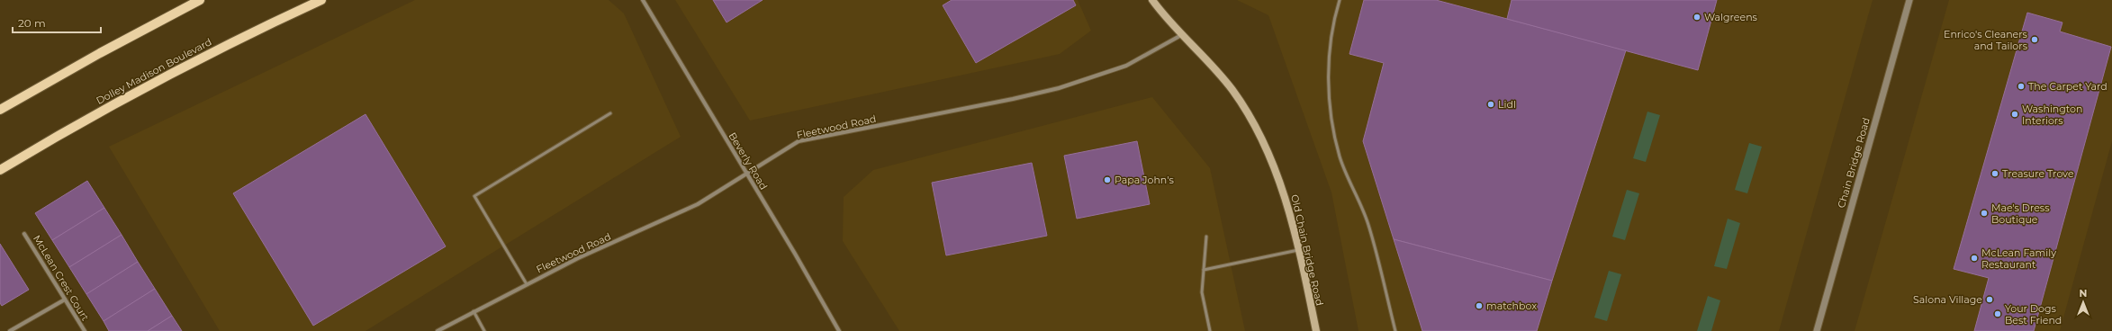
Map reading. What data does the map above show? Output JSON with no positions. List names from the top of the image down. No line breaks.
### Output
{"streets":{"main road":["Dolley Madison Boulevard","Old Chain Bridge Road"],"street":["Fleetwood Road","Beverly Road","Chain Bridge Road","McLean Crest Court"]},"crossings":[["Fleetwood Road","Beverly Road"],["Fleetwood Road","Old Chain Bridge Road"]],"places":["Walgreens","Enrico's Cleaners and Tailors","The Carpet Yard","Lidl","Washington Interiors","Treasure Trove","Papa John's","Mae's Dress Boutique","McLean Family Restaurant","Salona Village","matchbox","Your Dogs Best Friend"],"scale_bar":"20 m","north":"top"}
